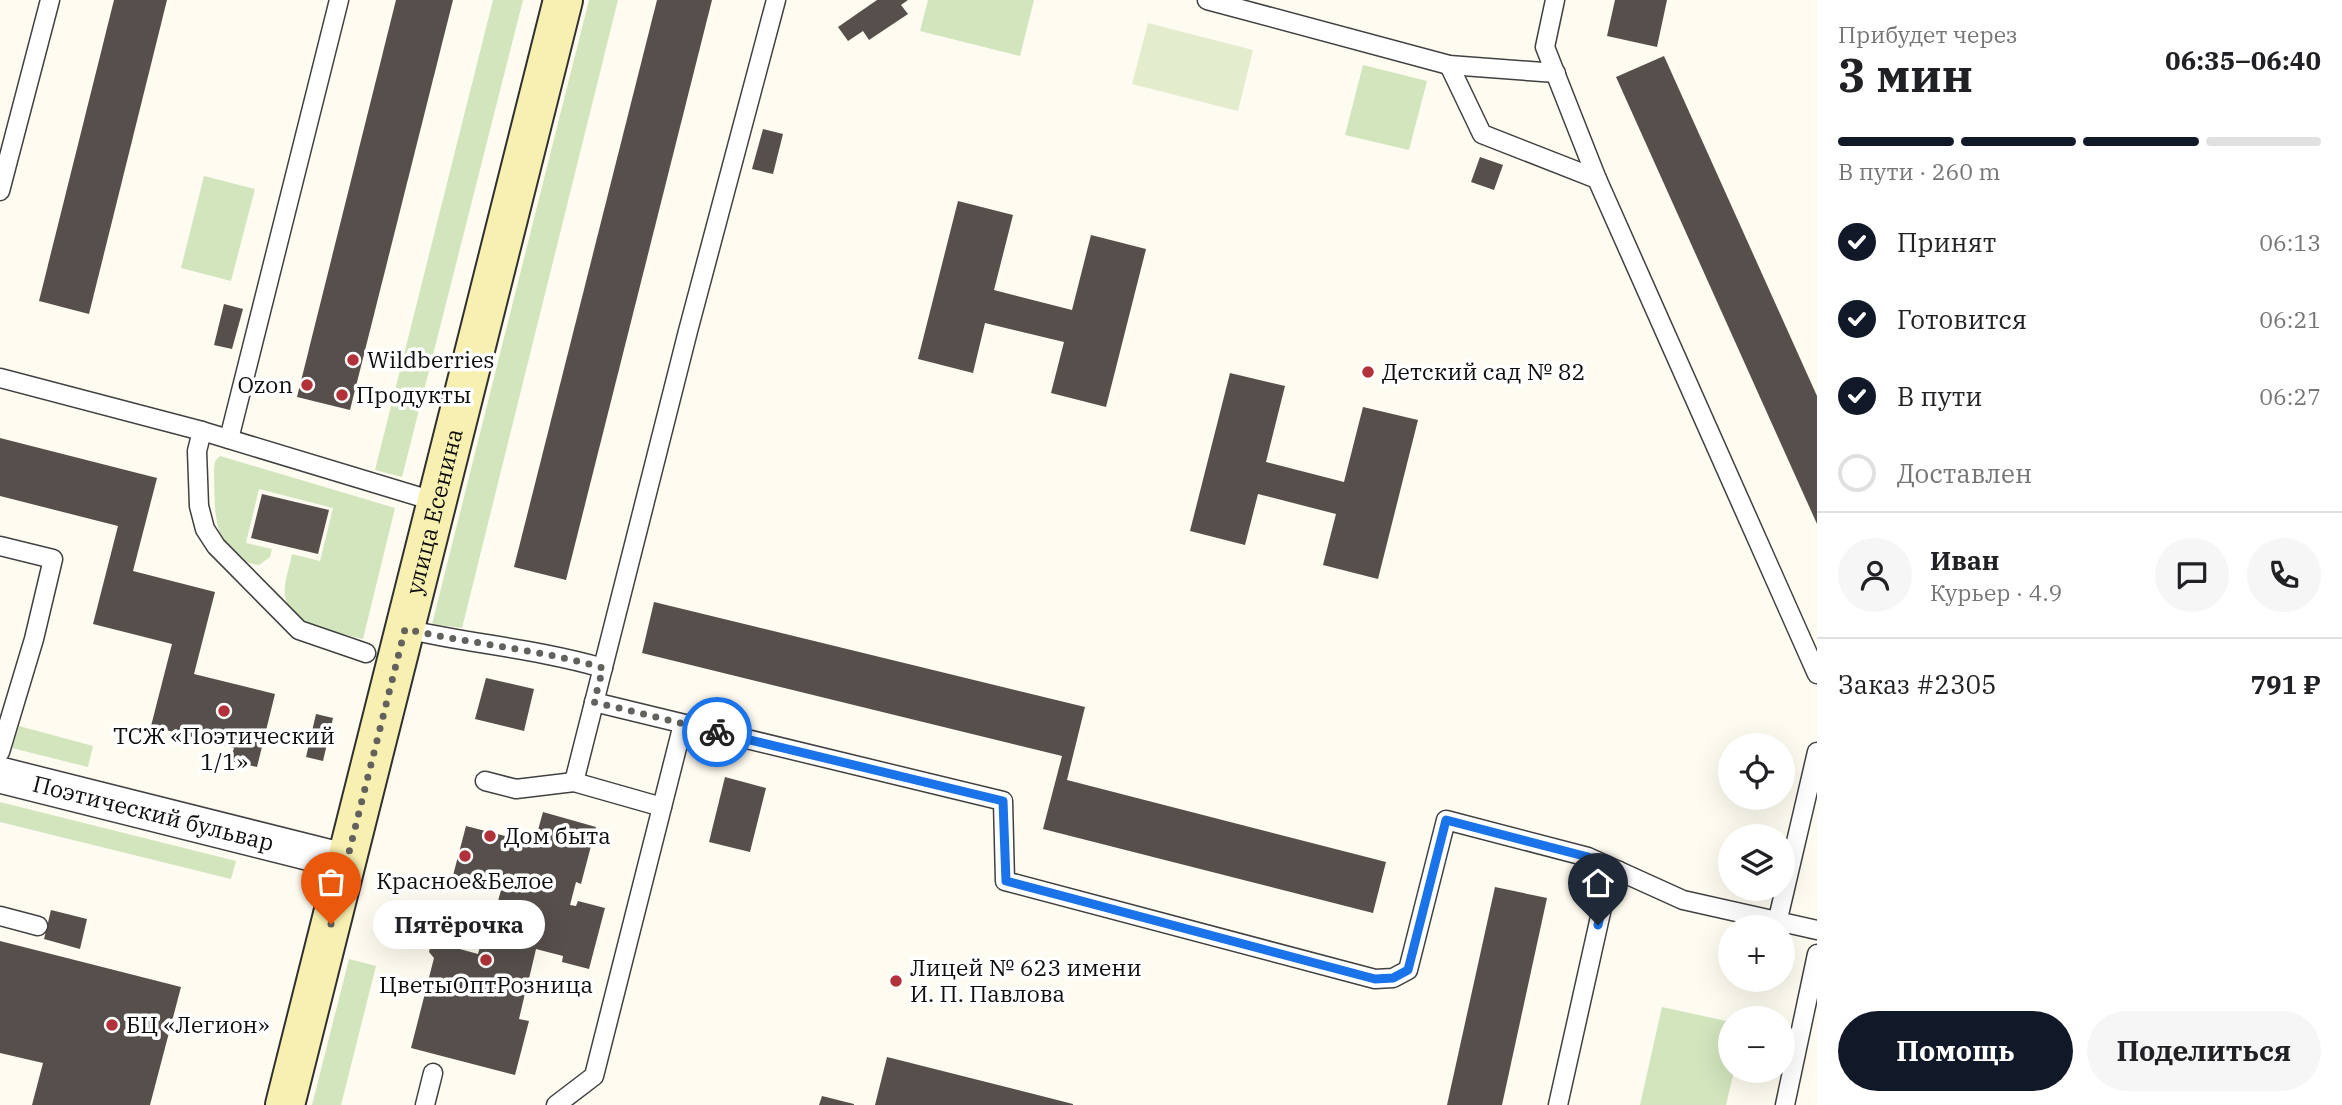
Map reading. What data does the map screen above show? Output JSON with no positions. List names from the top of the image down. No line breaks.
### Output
{"streets":{"street":["улица Есенина","Поэтический бульвар"]},"crossings":[["улица Есенина","Поэтический бульвар"]],"places":["Wildberries","Детский сад № 82","Ozon","Продукты","ТСЖ «Поэтический 1/1»","Дом быта","Красное&Белое","Пятёрочка","ЦветыОптРозница","Лицей № 623 имени И. П. Павлова","БЦ «Легион»"],"page":{"heading":["3 мин","Прибудет через","06:35–06:40"],"panel":["Иван","Курьер · 4.9","Заказ #2305","791 ₽"],"bar":"В пути · 260 m","list":[["Принят","06:13"],["Готовится","06:21"],["В пути","06:27"],"Доставлен"],"map_buttons":["+","−"],"bubble":"Пятёрочка","buttons":["Помощь","Поделиться"]}}
